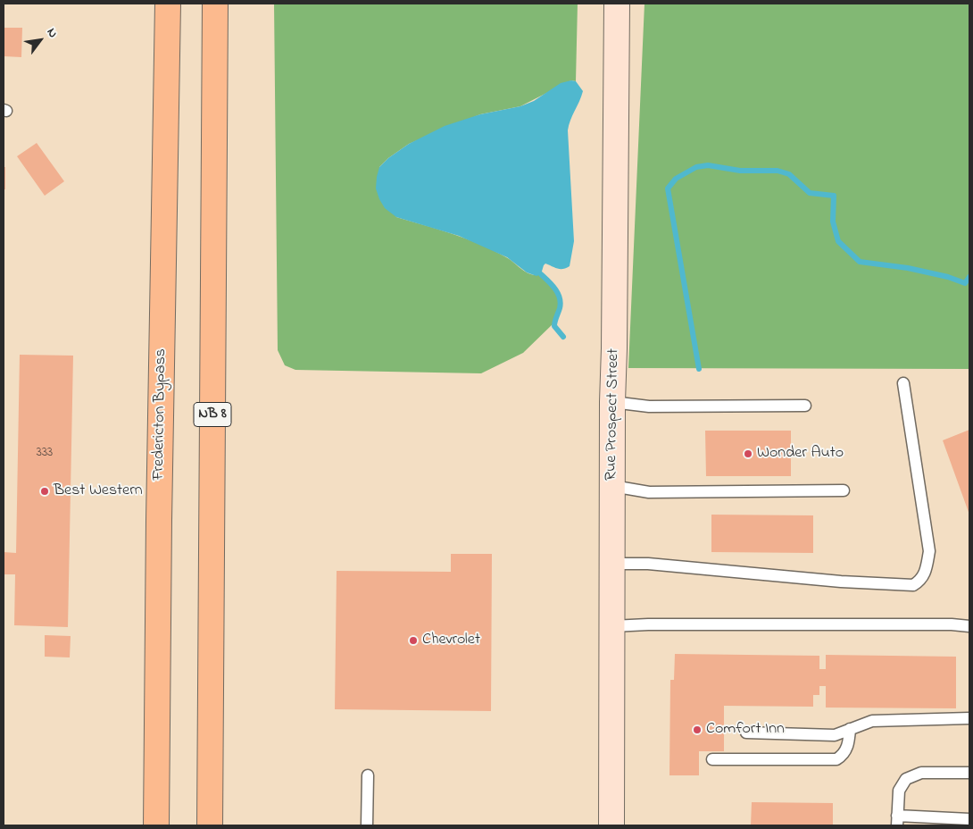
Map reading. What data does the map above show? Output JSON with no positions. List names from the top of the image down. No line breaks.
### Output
{"streets":{"highway":["Fredericton Bypass","NB 8"],"main road":["Rue Prospect Street"]},"places":["Wonder Auto","Best Western","Chevrolet","Comfort Inn"],"house_numbers":["333"],"north":"top right"}
